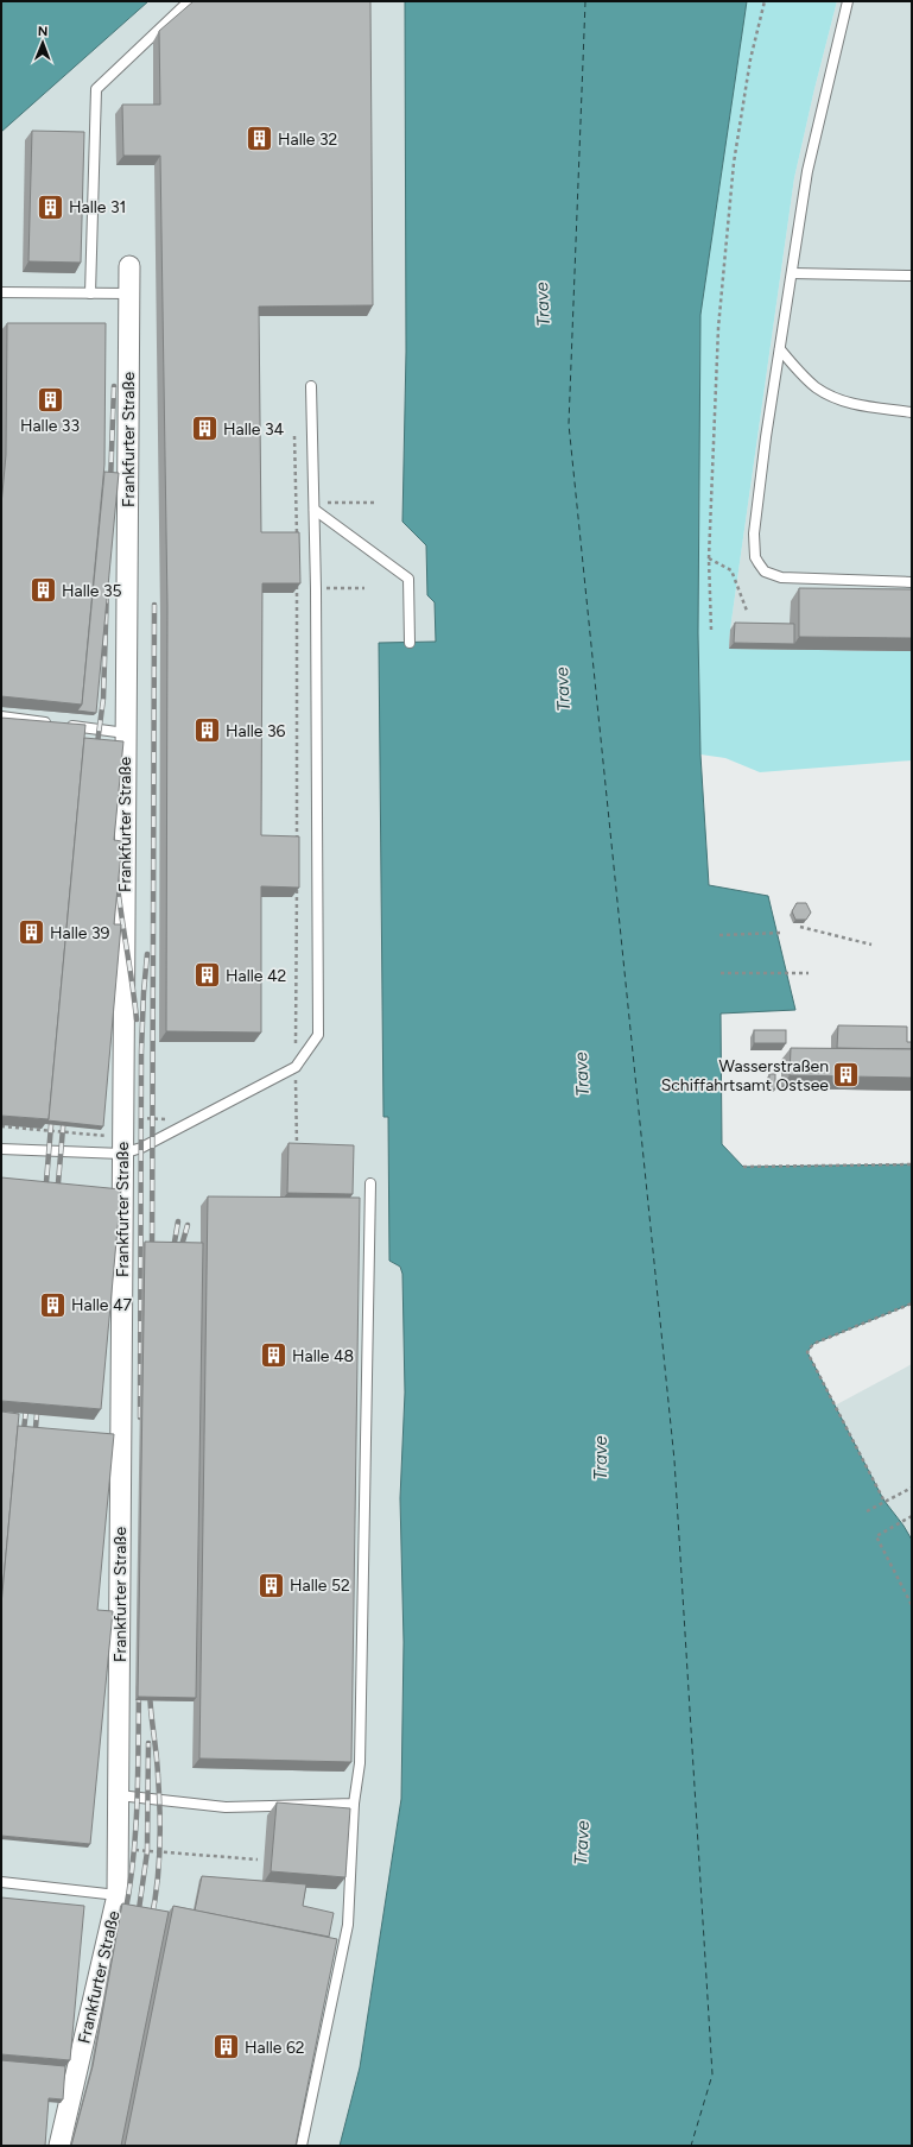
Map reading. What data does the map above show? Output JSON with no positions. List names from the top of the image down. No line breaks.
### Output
{"streets":{"street":["Frankfurter Straße"]},"water":["Trave"],"places":{"building":["Halle 32","Halle 31","Halle 33","Halle 34","Halle 35","Halle 36","Halle 39","Halle 42","Wasserstraßen Schiffahrtsamt Ostsee","Halle 47","Halle 48","Halle 52","Halle 62"]},"north":"top"}
